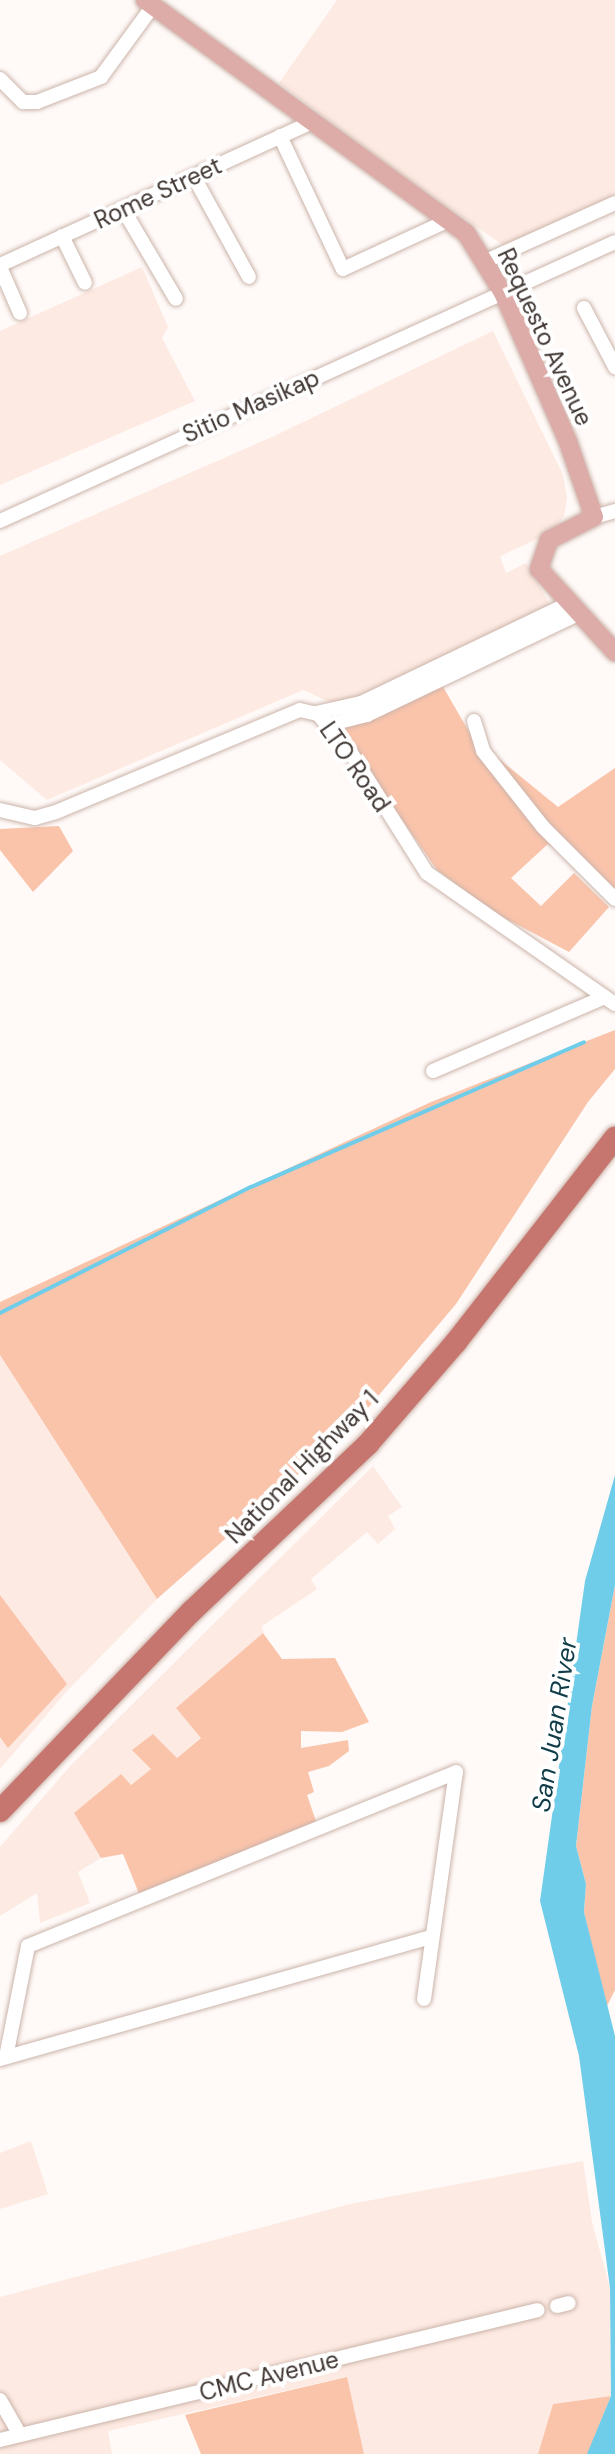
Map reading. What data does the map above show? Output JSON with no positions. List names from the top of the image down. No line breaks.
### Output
{"streets":{"highway":["National Highway 1"],"main road":["Requesto Avenue"],"street":["Rome Street","Sitio Masikap","LTO Road","CMC Avenue"]},"crossings":[["Rome Street","Requesto Avenue"],["Requesto Avenue","Sitio Masikap"]],"water":["San Juan River"]}
